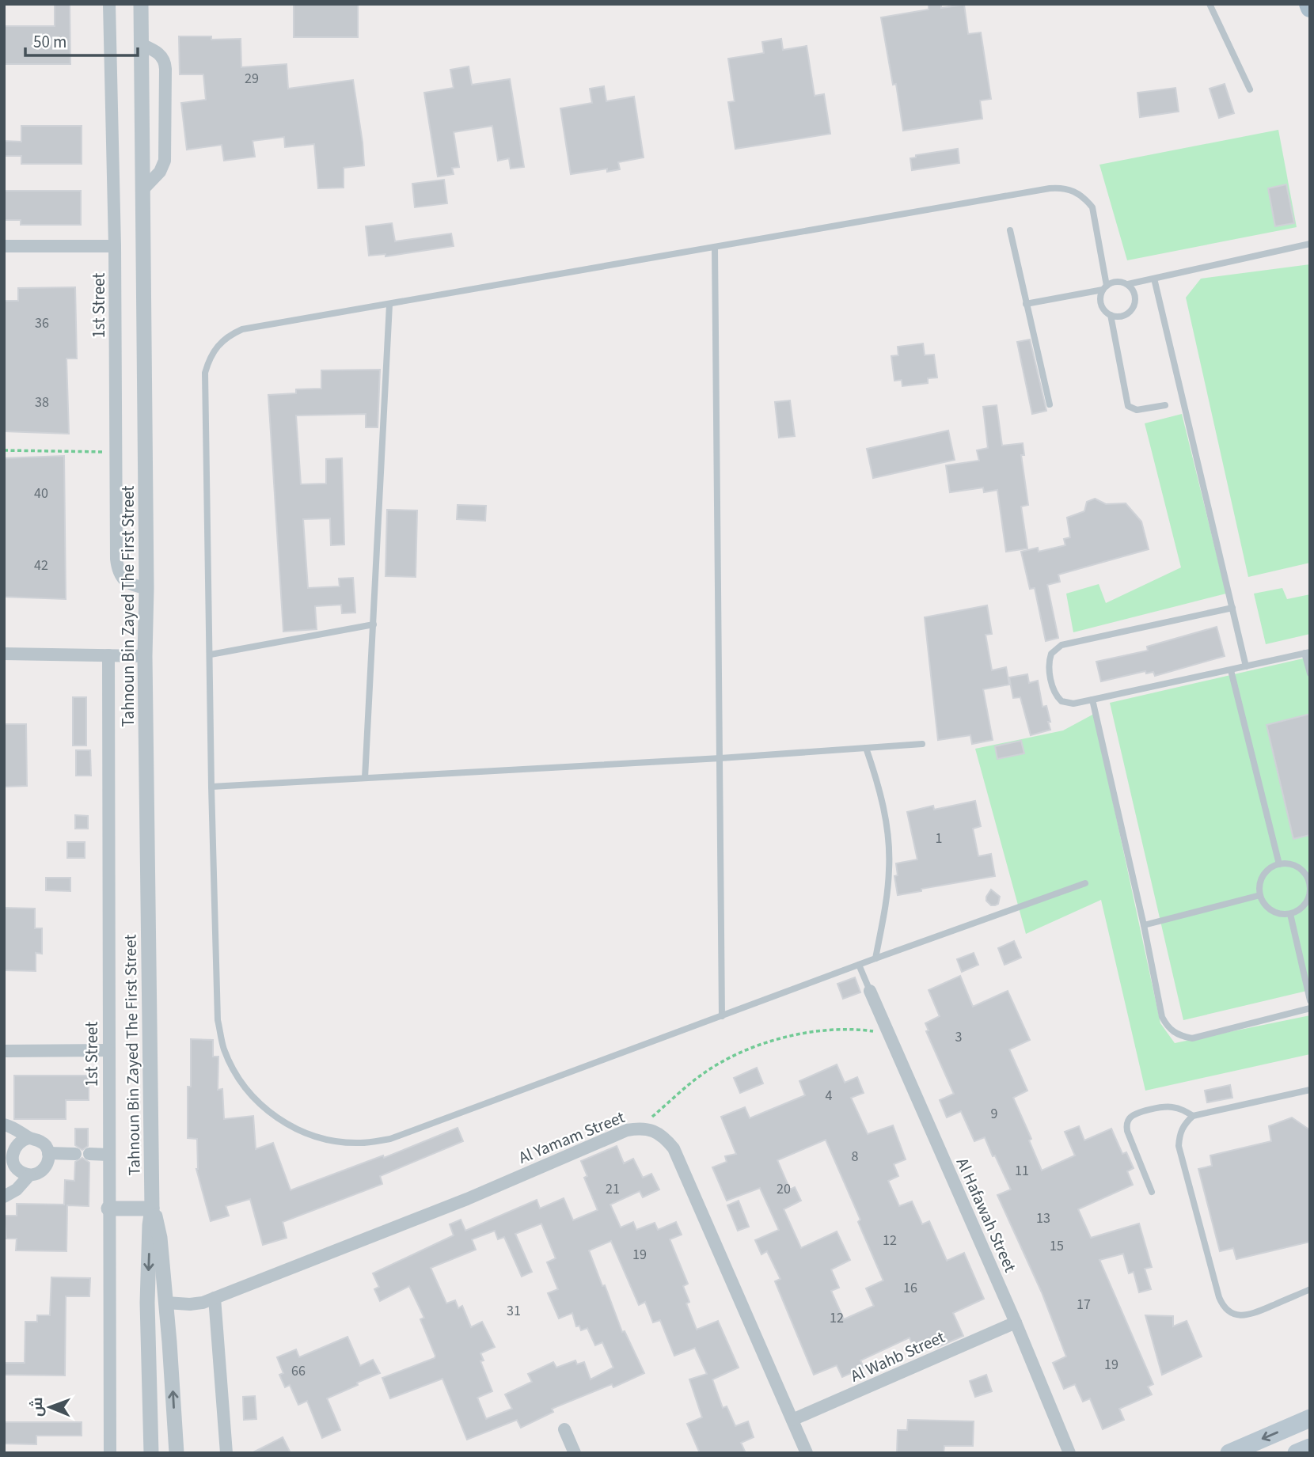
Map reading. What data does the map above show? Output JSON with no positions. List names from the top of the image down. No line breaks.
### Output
{"streets":{"street":["1st Street","Tahnoun Bin Zayed The First Street","Al Yamam Street","Al Hafawah Street","Al Wahb Street"]},"crossings":[["1st Street","Tahnoun Bin Zayed The First Street"],["Tahnoun Bin Zayed The First Street","Al Yamam Street"],["Al Yamam Street","Al Wahb Street"],["Al Hafawah Street","Al Wahb Street"]],"house_numbers":["29","36","38","40","42","1","3","4","9","8","11","21","20","13","12","15","19","16","17","31","12","19","66"],"scale_bar":"50 m","north":"left"}
